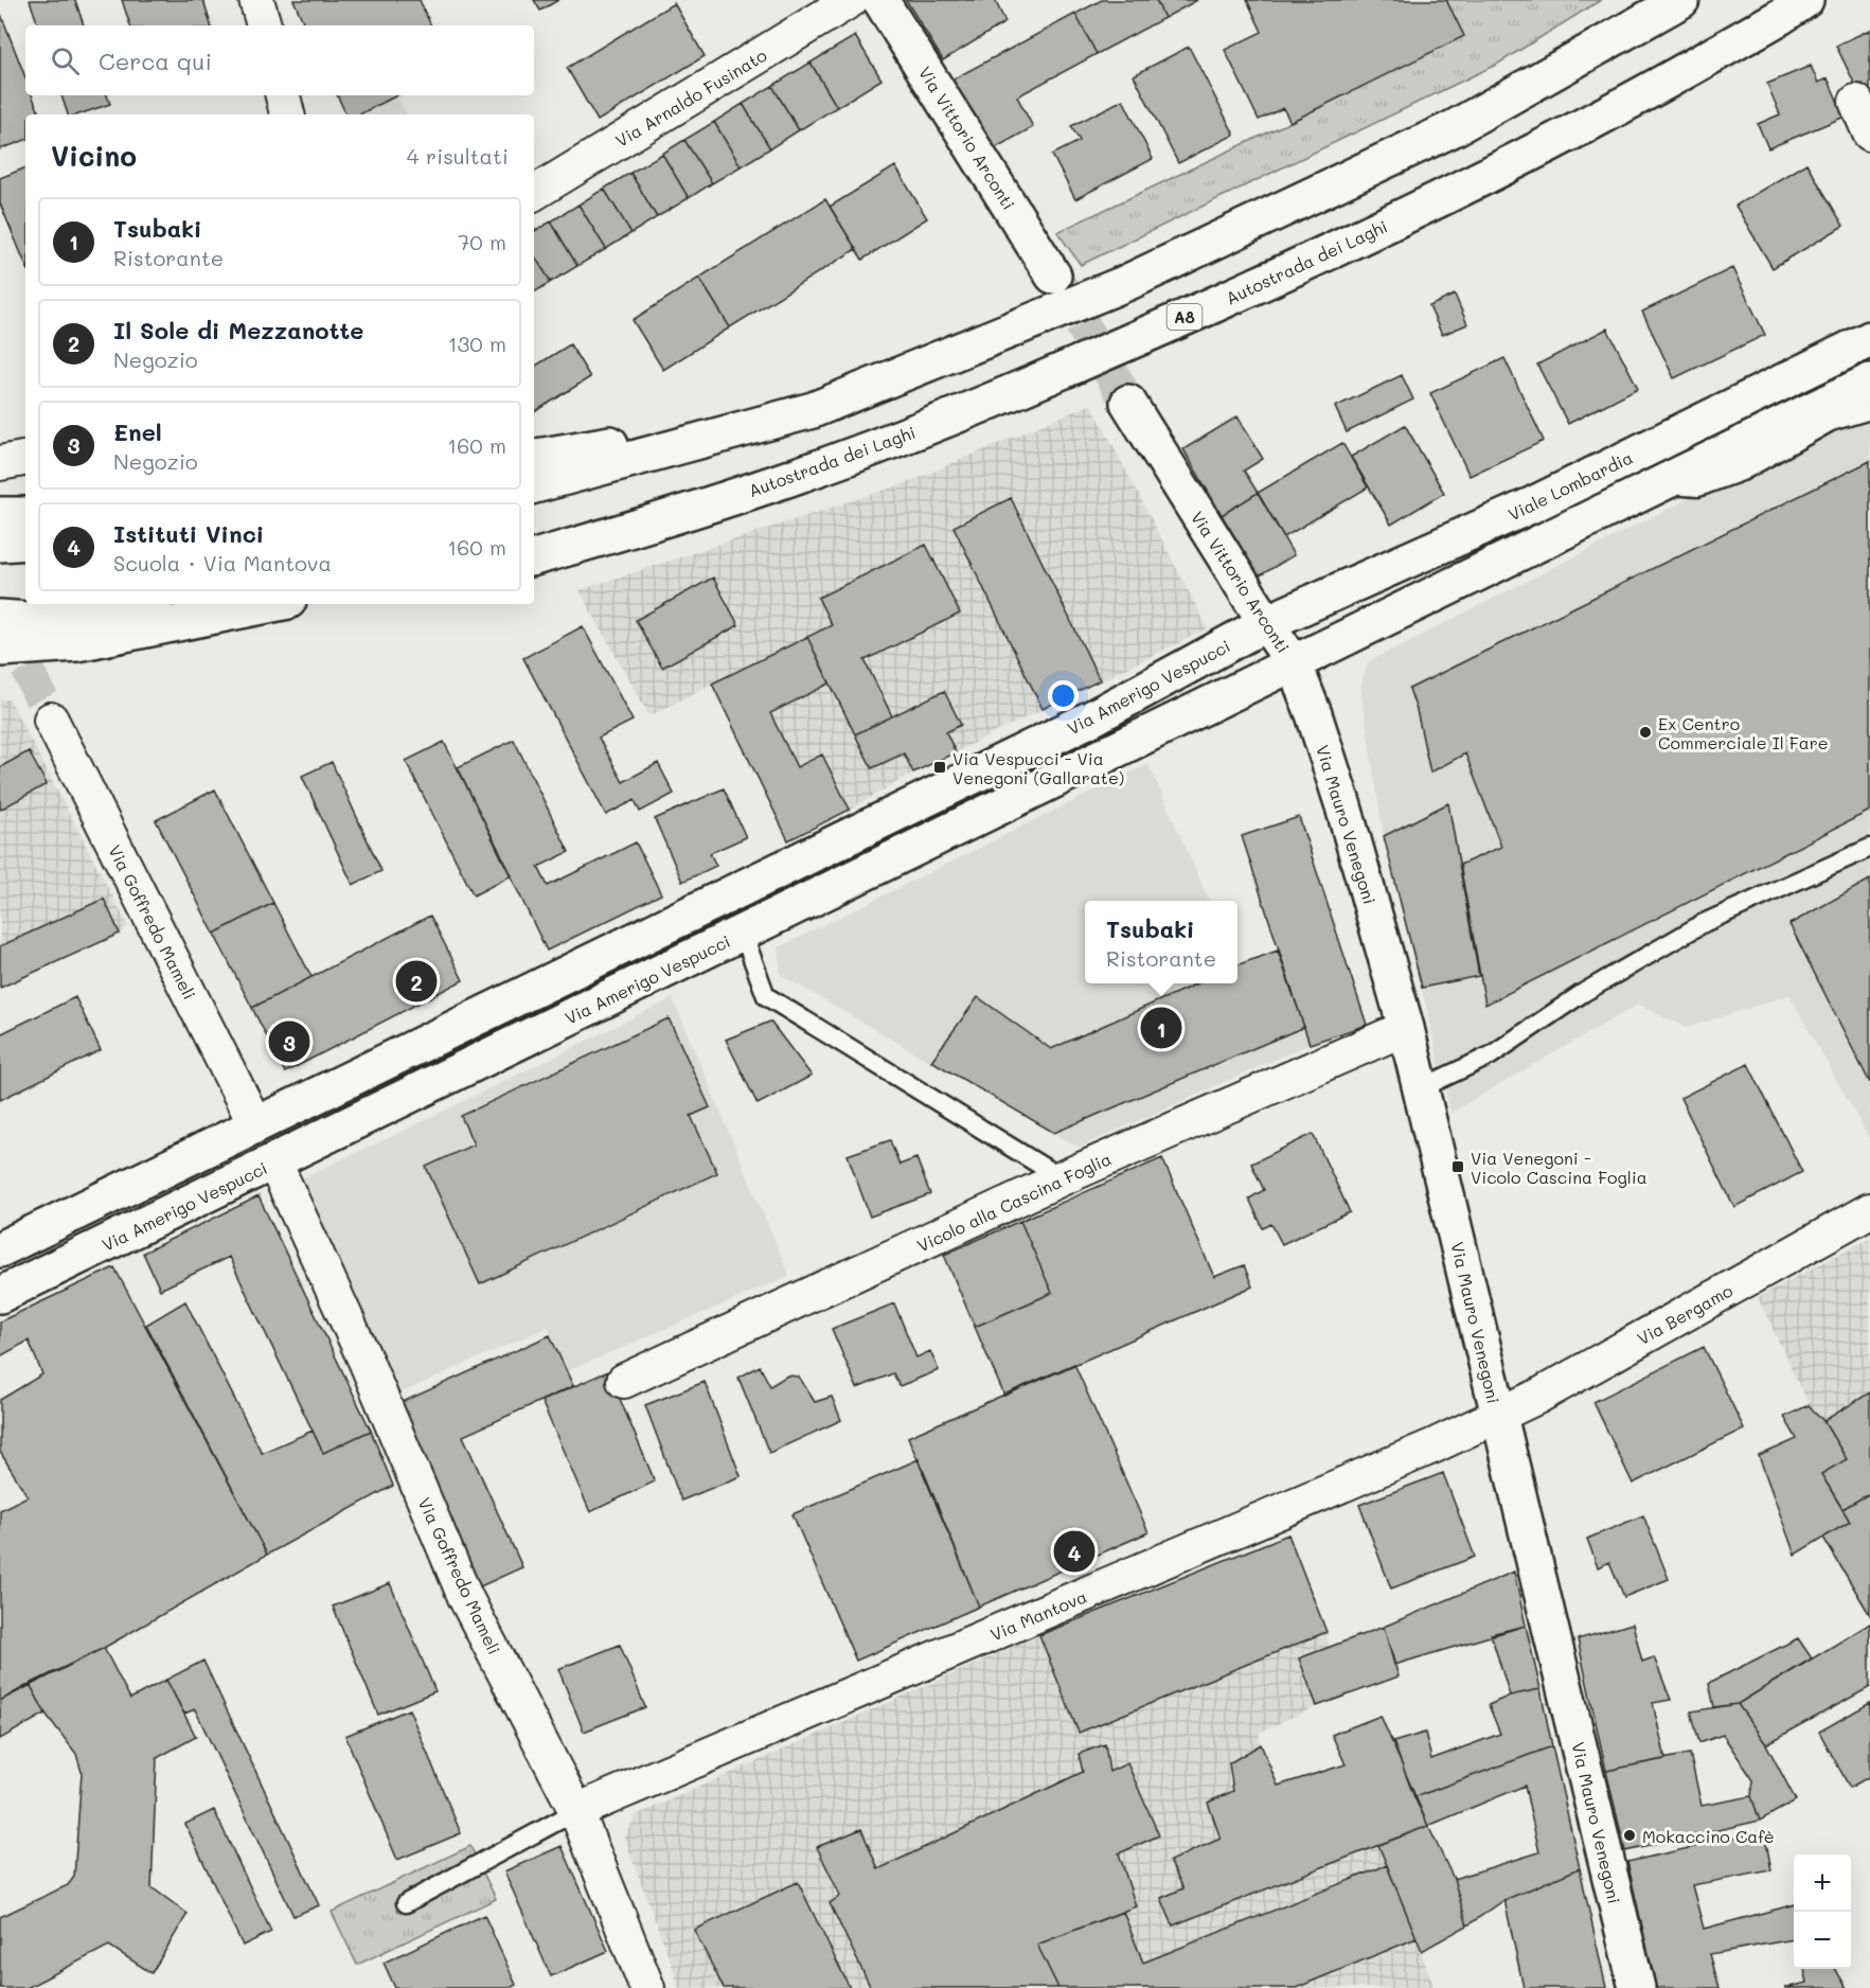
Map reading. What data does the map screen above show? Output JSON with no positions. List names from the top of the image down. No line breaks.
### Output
{"streets":{"main road":["Via Vittorio Arconti","Autostrada dei Laghi","A8","Viale Lombardia","Via Amerigo Vespucci","Via Mauro Venegoni"],"street":["Via Arnaldo Fusinato","Via Goffredo Mameli","Vicolo alla Cascina Foglia","Via Bergamo","Via Mantova"]},"crossings":[["Via Vittorio Arconti","Viale Lombardia"],["Via Vittorio Arconti","Via Amerigo Vespucci"],["Via Vittorio Arconti","Via Mauro Venegoni"],["Viale Lombardia","Via Amerigo Vespucci"],["Via Amerigo Vespucci","Via Mauro Venegoni"],["Via Amerigo Vespucci","Via Goffredo Mameli"],["Via Mauro Venegoni","Vicolo alla Cascina Foglia"],["Via Mauro Venegoni","Via Bergamo"],["Via Mauro Venegoni","Via Mantova"],["Via Goffredo Mameli","Via Mantova"],["Via Bergamo","Via Mantova"]],"places":{"other":["Ex Centro Commerciale Il Fare","Mokaccino Cafè"],"transit":["Via Vespucci - Via Venegoni (Gallarate)","Via Venegoni - Vicolo Cascina Foglia"]},"page":{"search":"Cerca qui","heading":["Vicino","4 risultati"],"list":[{"mark":"1","name":"Tsubaki","note":"Ristorante","value":"70 m"},{"mark":"2","name":"Il Sole di Mezzanotte","note":"Negozio","value":"130 m"},{"mark":"3","name":"Enel","note":"Negozio","value":"160 m"},{"mark":"4","name":"Istituti Vinci","note":"Scuola · Via Mantova","value":"160 m"}],"popup":["Tsubaki","Ristorante"],"pins":["2","1","3","4"],"map_buttons":["+","−"]}}
